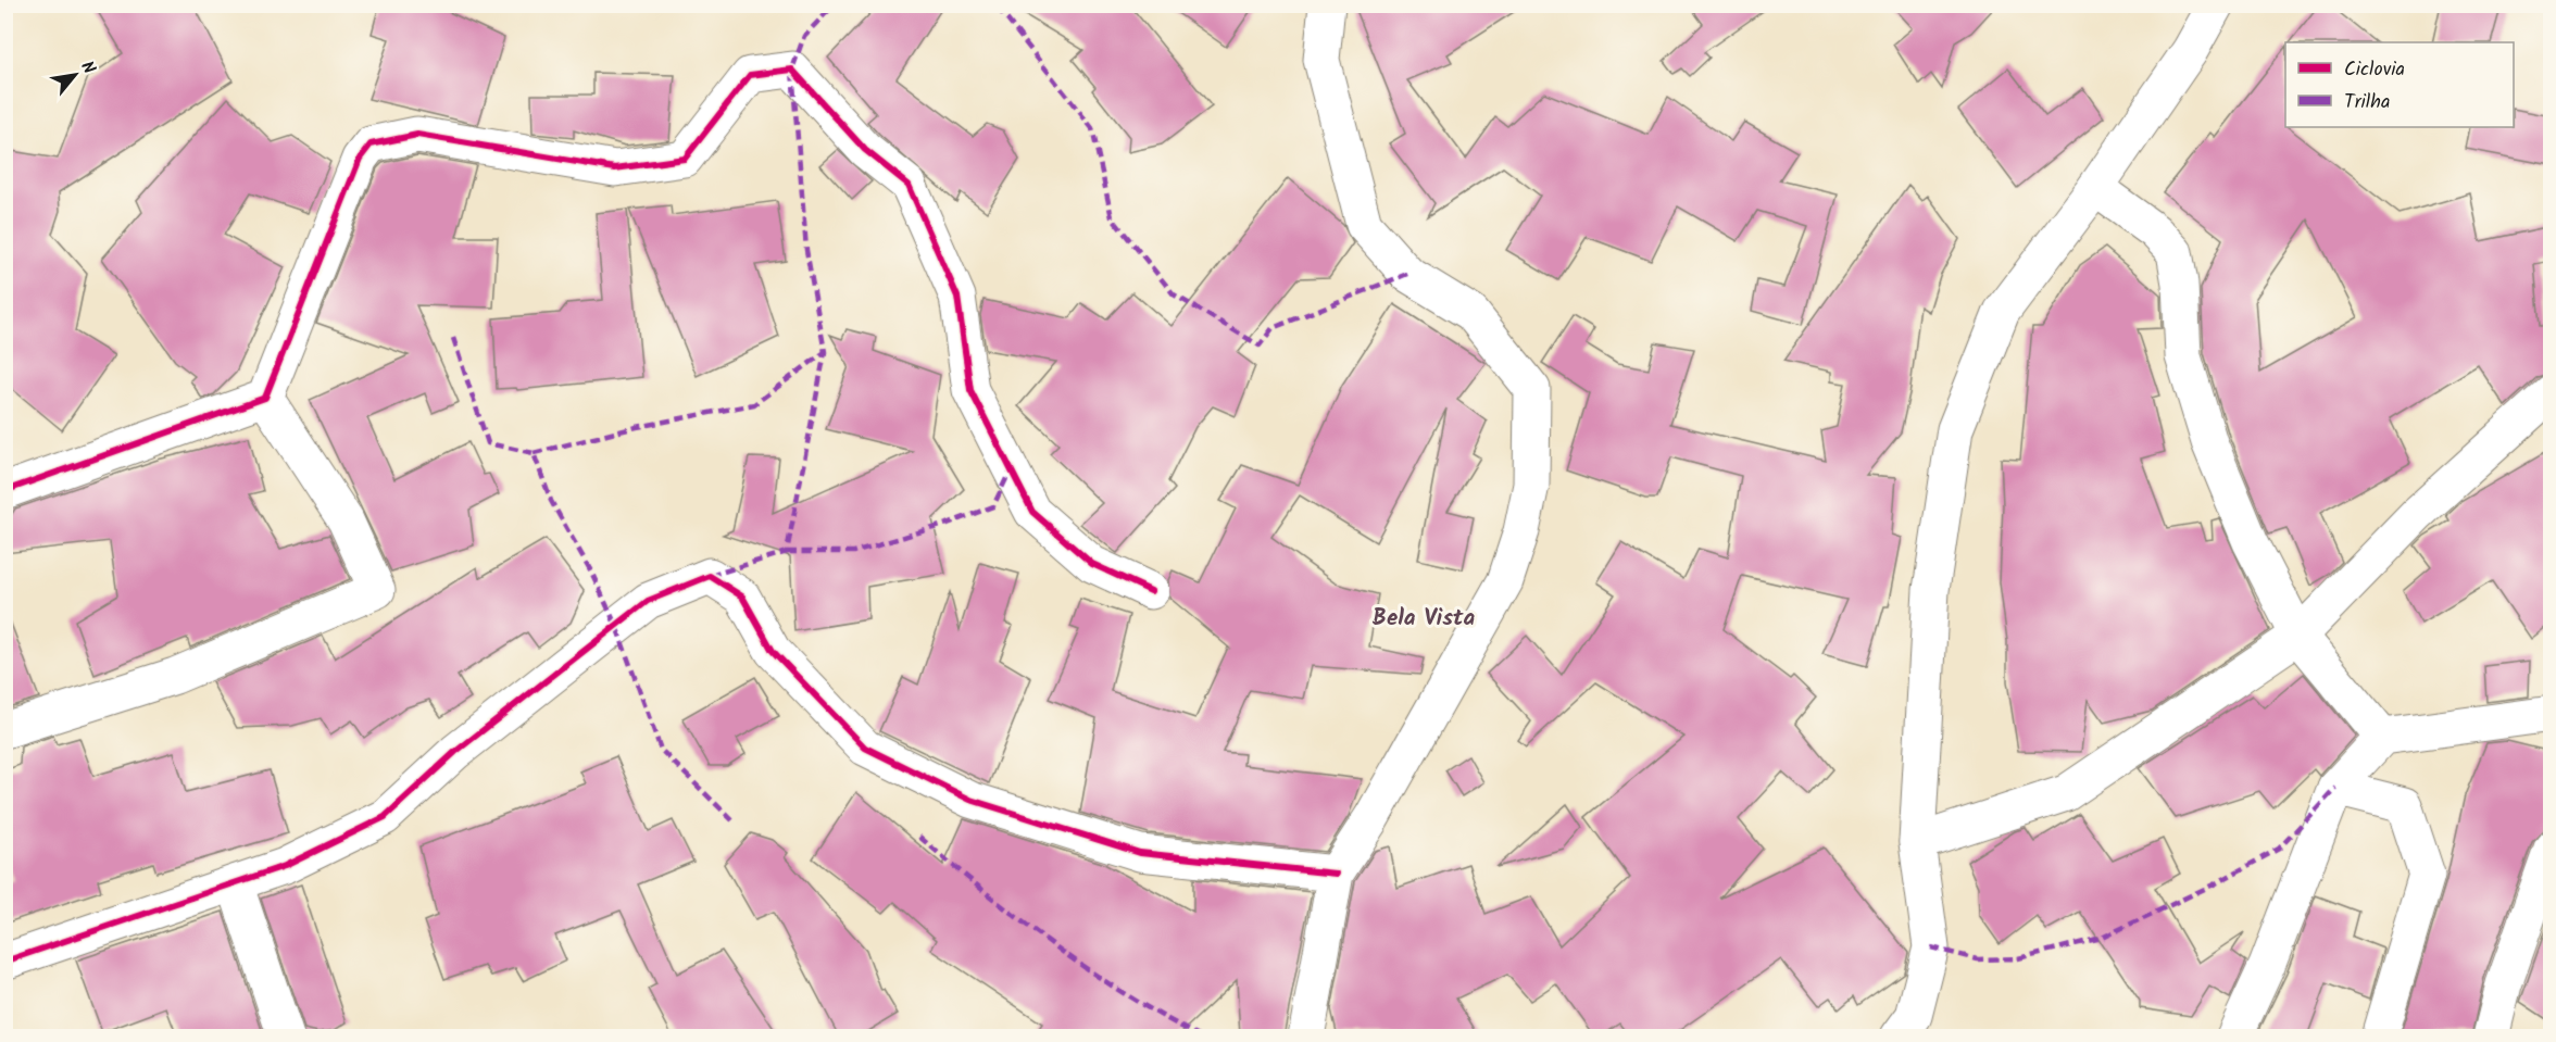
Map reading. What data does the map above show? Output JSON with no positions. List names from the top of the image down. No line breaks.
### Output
{"districts":["Bela Vista"],"legend":["Ciclovia","Trilha"],"north":"top right"}
